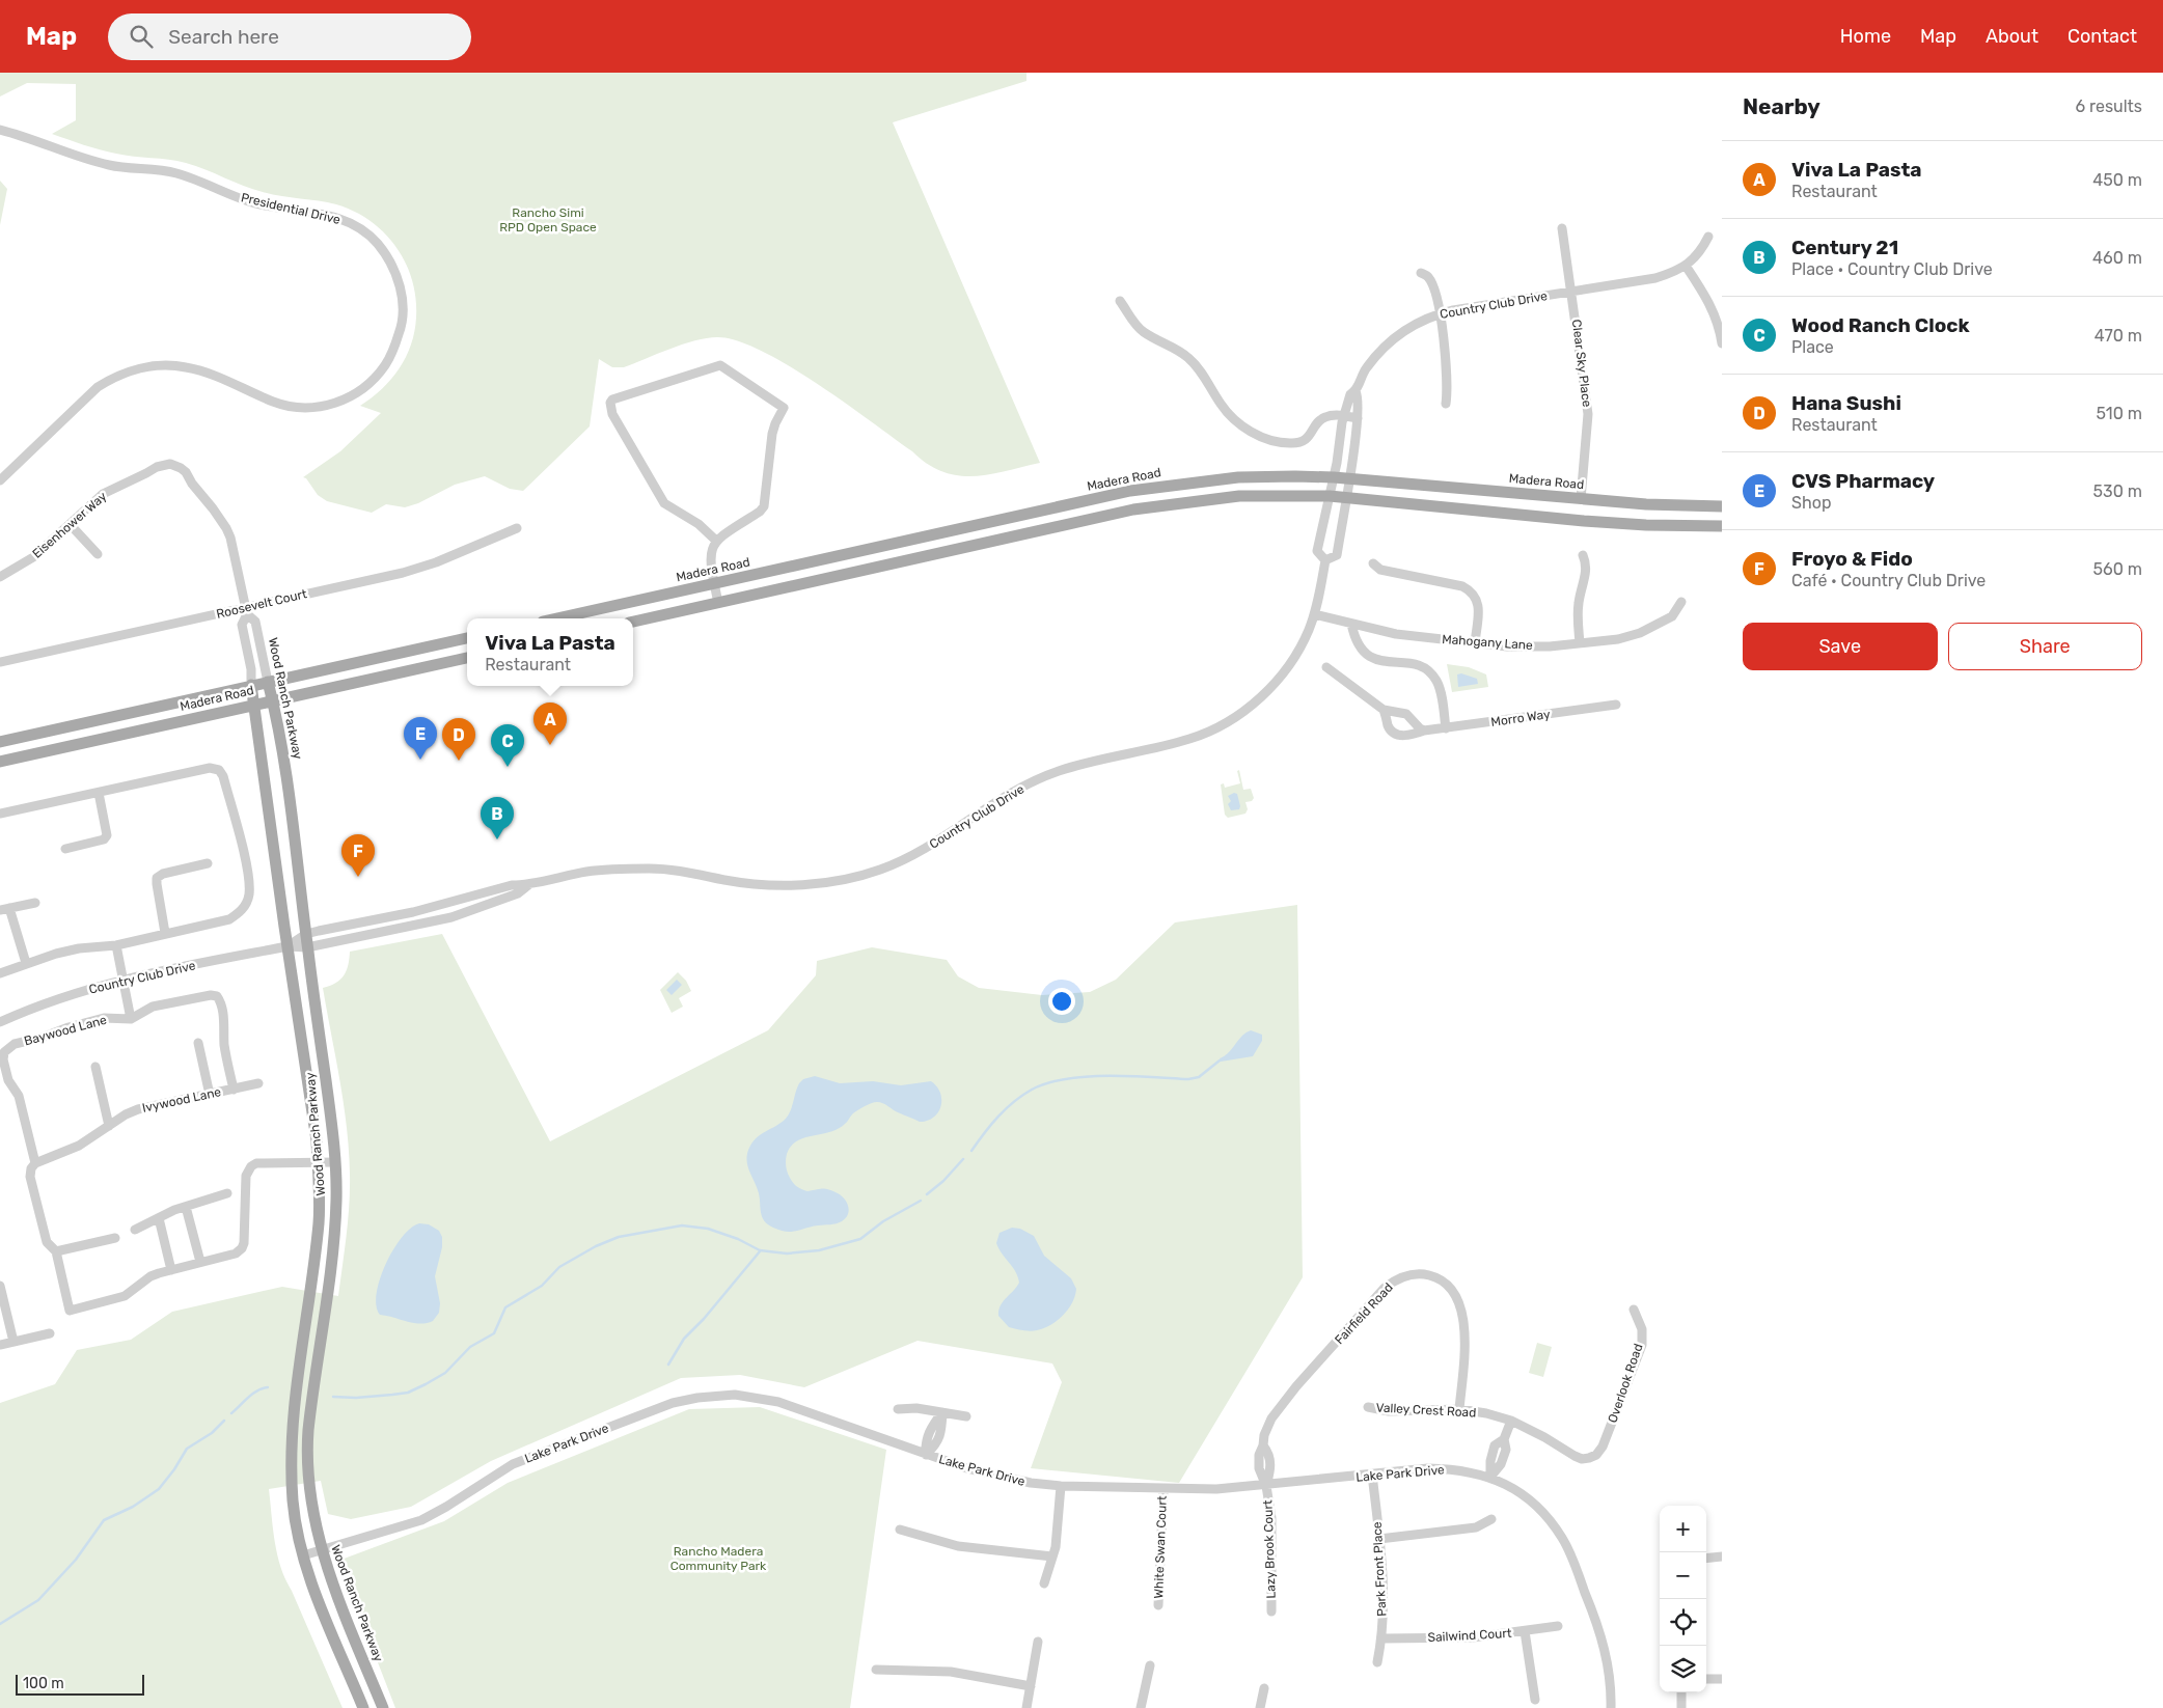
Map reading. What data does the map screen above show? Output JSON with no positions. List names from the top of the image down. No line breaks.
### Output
{"streets":{"main road":["Madera Road","Wood Ranch Parkway"],"street":["Presidential Drive","Country Club Drive","Clear Sky Place","Eisenhower Way","Roosevelt Court","Mahogany Lane","Morro Way","Baywood Lane","Ivywood Lane","Fairfield Road","Overlook Road","Valley Crest Road","Lake Park Drive","White Swan Court","Lazy Brook Court","Park Front Place","Sailwind Court"]},"crossings":[["Country Club Drive","Clear Sky Place"],["Country Club Drive","Madera Road"],["Country Club Drive","Mahogany Lane"],["Country Club Drive","Wood Ranch Parkway"],["Clear Sky Place","Madera Road"],["Madera Road","Wood Ranch Parkway"],["Eisenhower Way","Wood Ranch Parkway"],["Roosevelt Court","Wood Ranch Parkway"],["Wood Ranch Parkway","Lake Park Drive"],["Baywood Lane","Ivywood Lane"],["Fairfield Road","Valley Crest Road"],["Fairfield Road","Lake Park Drive"],["Fairfield Road","Lazy Brook Court"],["Overlook Road","Valley Crest Road"],["Lake Park Drive","White Swan Court"],["Lake Park Drive","Lazy Brook Court"],["Lake Park Drive","Park Front Place"],["Park Front Place","Sailwind Court"]],"parks":["Rancho Simi RPD Open Space","Rancho Madera Community Park"],"scale_bar":"100 m","page":{"header":"Map","search":"Search here","nav":["Home","Map","About","Contact"],"heading":["Nearby","6 results"],"list":[{"mark":"A","name":"Viva La Pasta","note":"Restaurant","value":"450 m"},{"mark":"B","name":"Century 21","note":"Place · Country Club Drive","value":"460 m"},{"mark":"C","name":"Wood Ranch Clock","note":"Place","value":"470 m"},{"mark":"D","name":"Hana Sushi","note":"Restaurant","value":"510 m"},{"mark":"E","name":"CVS Pharmacy","note":"Shop","value":"530 m"},{"mark":"F","name":"Froyo & Fido","note":"Café · Country Club Drive","value":"560 m"}],"buttons":["Save","Share"],"popup":["Viva La Pasta","Restaurant"],"pins":["A","E","D","C","B","F"],"map_buttons":["+","−"],"scale":"100 m"}}
